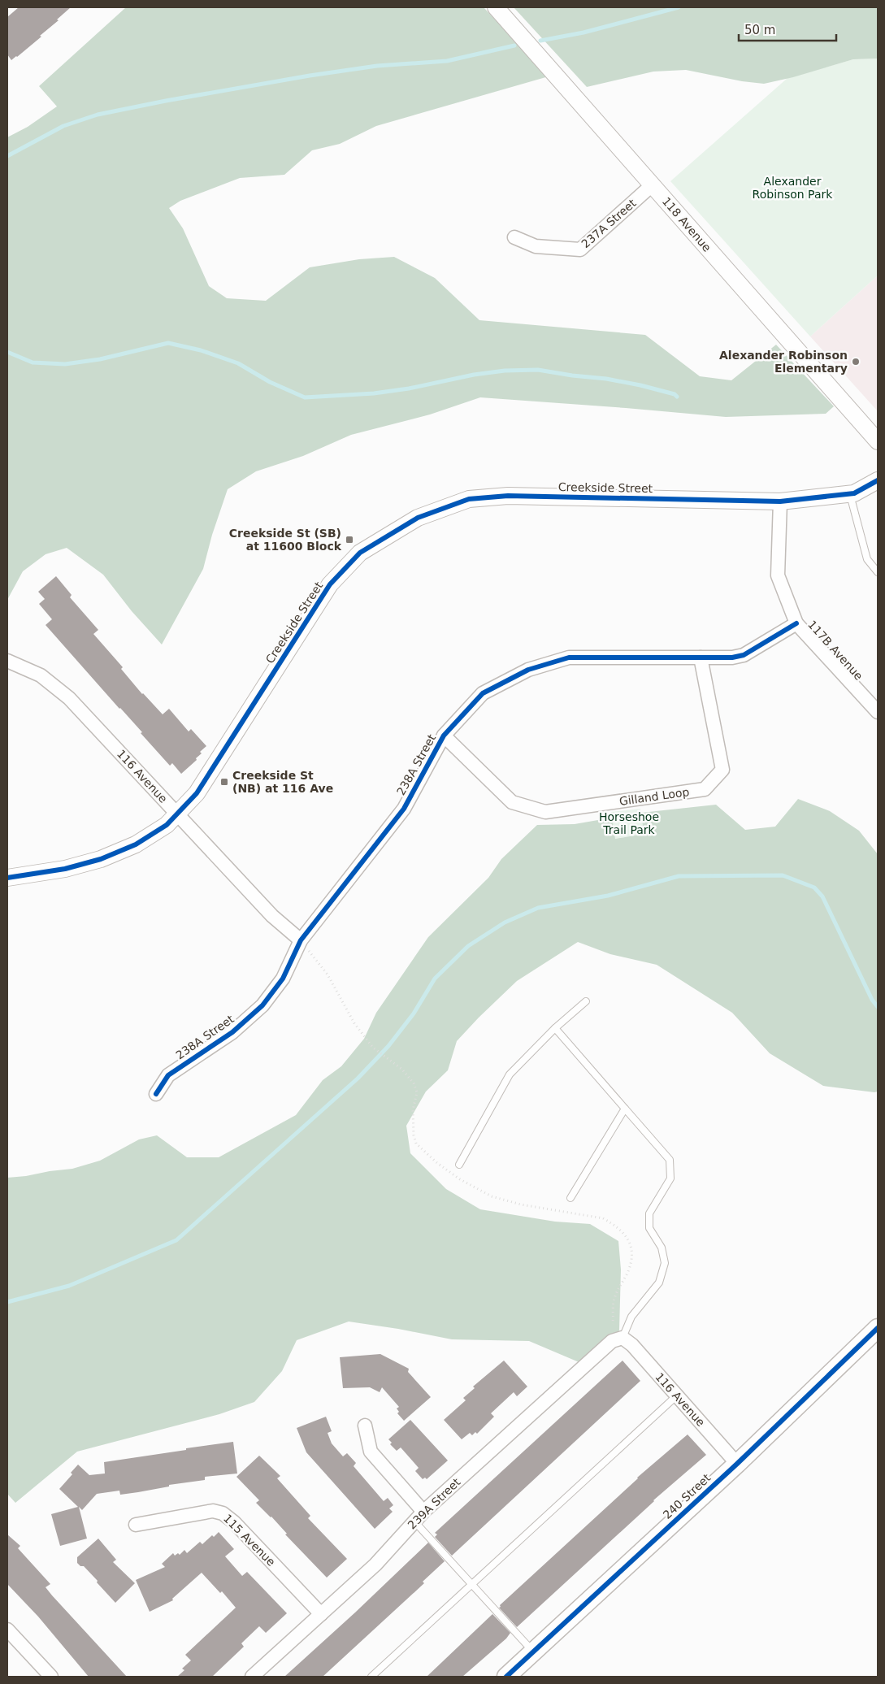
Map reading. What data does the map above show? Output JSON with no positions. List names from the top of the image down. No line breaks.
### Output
{"streets":{"main road":["240 Street"],"street":["237A Street","118 Avenue","Creekside Street","117B Avenue","238A Street","116 Avenue","Gilland Loop","239A Street","115 Avenue"]},"crossings":[["237A Street","118 Avenue"],["Creekside Street","117B Avenue"],["Creekside Street","116 Avenue"],["117B Avenue","238A Street"],["238A Street","116 Avenue"],["238A Street","Gilland Loop"],["116 Avenue","240 Street"],["116 Avenue","239A Street"],["239A Street","115 Avenue"]],"parks":["Alexander Robinson Park","Horseshoe Trail Park"],"places":{"other":["Alexander Robinson Elementary"],"transit":["Creekside St (SB) at 11600 Block","Creekside St (NB) at 116 Ave"]},"scale_bar":"50 m"}
